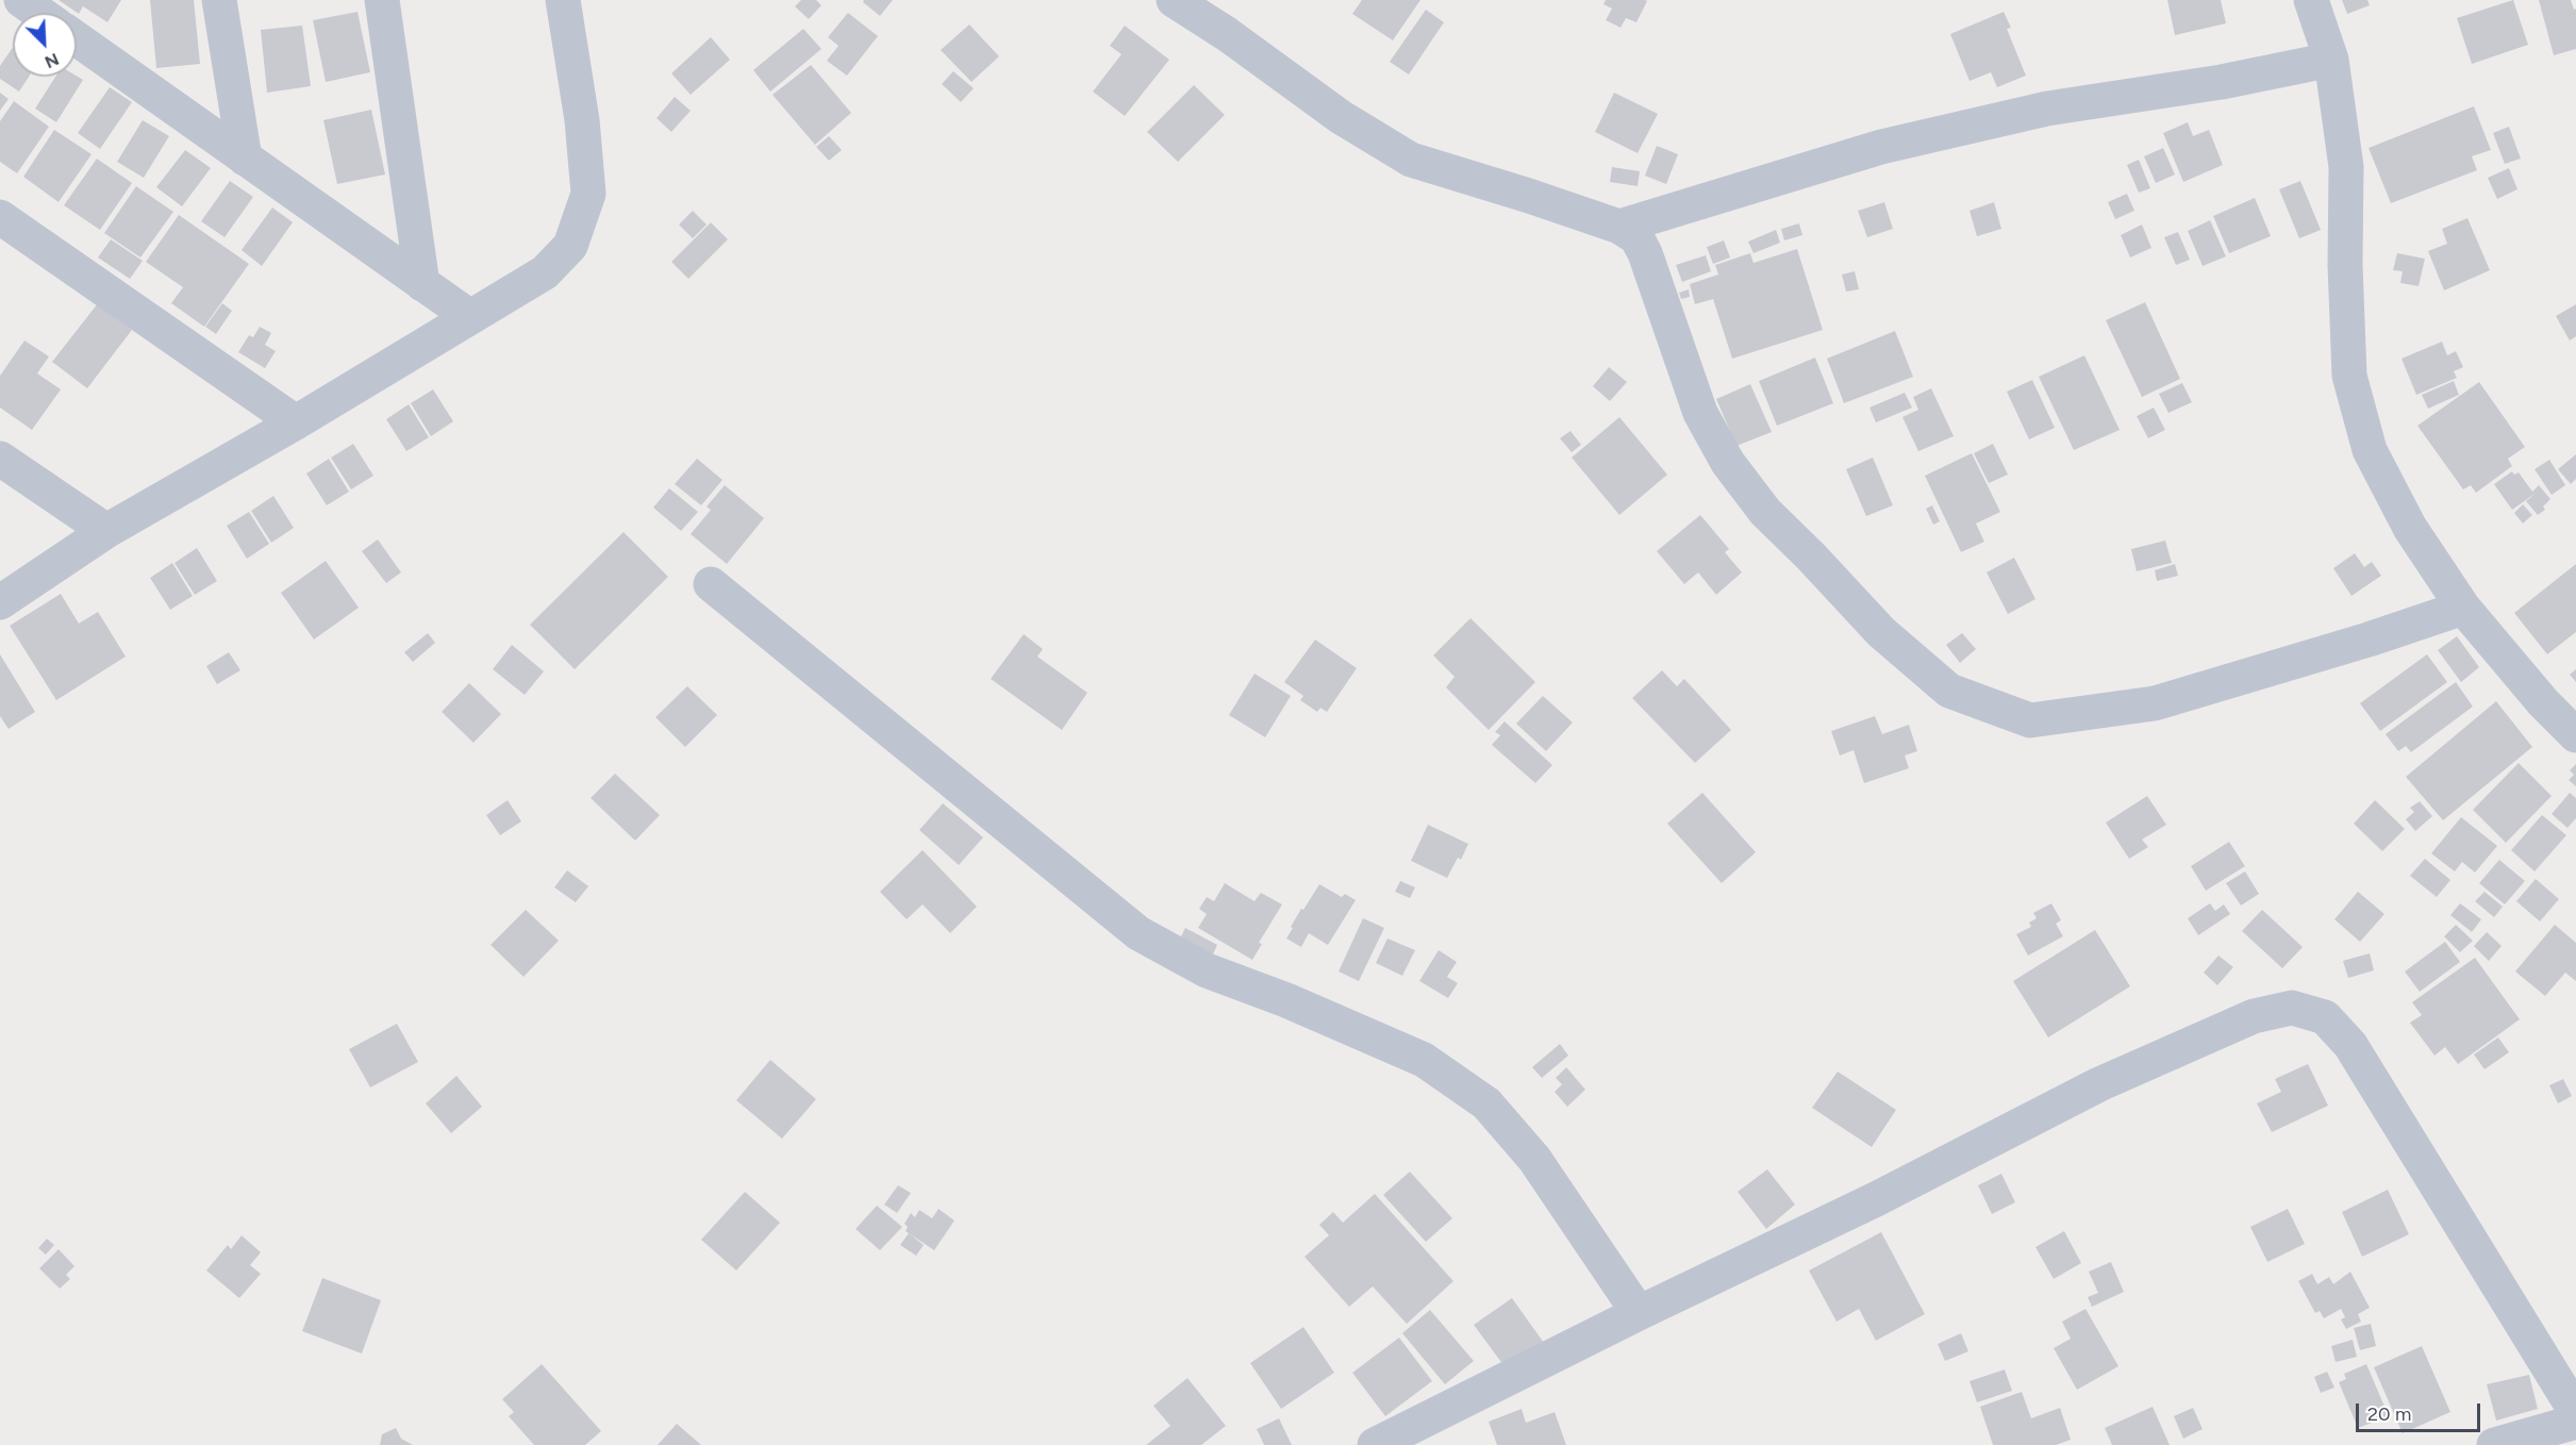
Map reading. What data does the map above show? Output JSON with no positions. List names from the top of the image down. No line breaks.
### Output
{"scale_bar":"20 m","north":"bottom right"}
